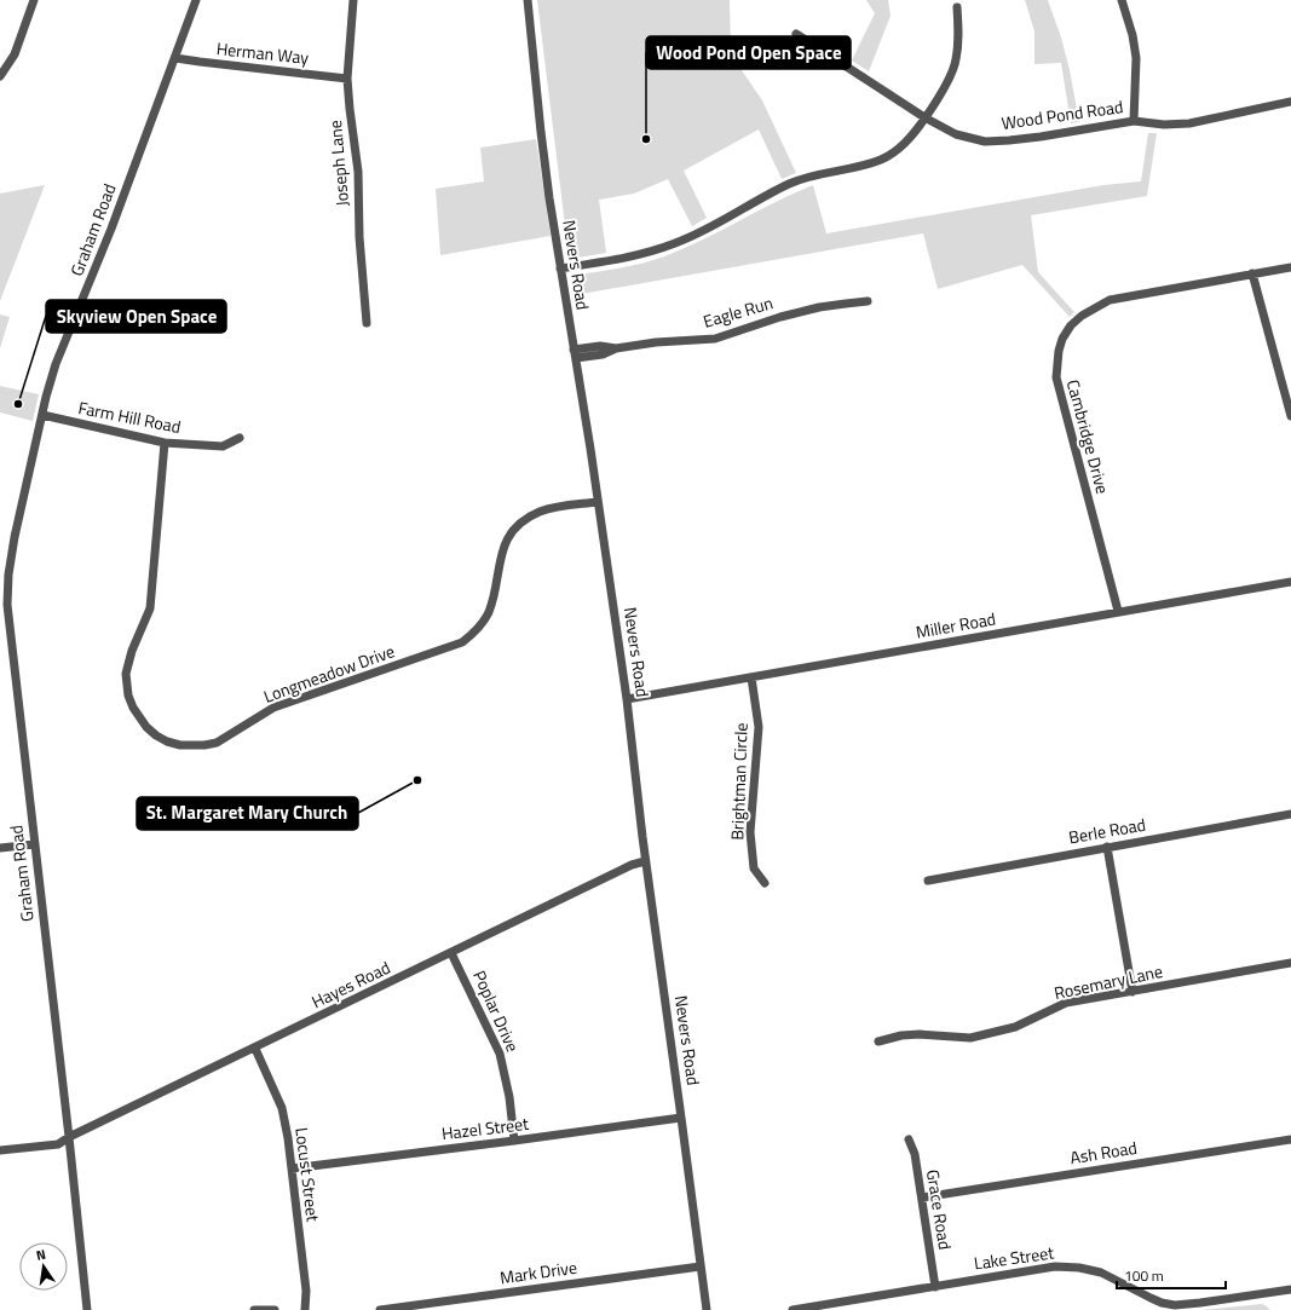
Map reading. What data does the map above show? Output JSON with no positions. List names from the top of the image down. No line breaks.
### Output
{"streets":{"street":["Herman Way","Wood Pond Road","Joseph Lane","Graham Road","Nevers Road","Eagle Run","Farm Hill Road","Cambridge Drive","Miller Road","Longmeadow Drive","Brightman Circle","Berle Road","Rosemary Lane","Hayes Road","Poplar Drive","Hazel Street","Ash Road","Locust Street","Grace Road","Lake Street","Mark Drive"]},"crossings":[["Herman Way","Joseph Lane"],["Herman Way","Graham Road"],["Graham Road","Farm Hill Road"],["Graham Road","Hayes Road"],["Nevers Road","Eagle Run"],["Nevers Road","Miller Road"],["Nevers Road","Longmeadow Drive"],["Nevers Road","Hayes Road"],["Nevers Road","Hazel Street"],["Nevers Road","Mark Drive"],["Farm Hill Road","Longmeadow Drive"],["Cambridge Drive","Miller Road"],["Miller Road","Brightman Circle"],["Hayes Road","Poplar Drive"],["Hayes Road","Locust Street"],["Poplar Drive","Hazel Street"],["Hazel Street","Locust Street"],["Ash Road","Grace Road"],["Grace Road","Lake Street"]],"places":["Wood Pond Open Space","Skyview Open Space","St. Margaret Mary Church"],"scale_bar":"100 m","north":"top"}
